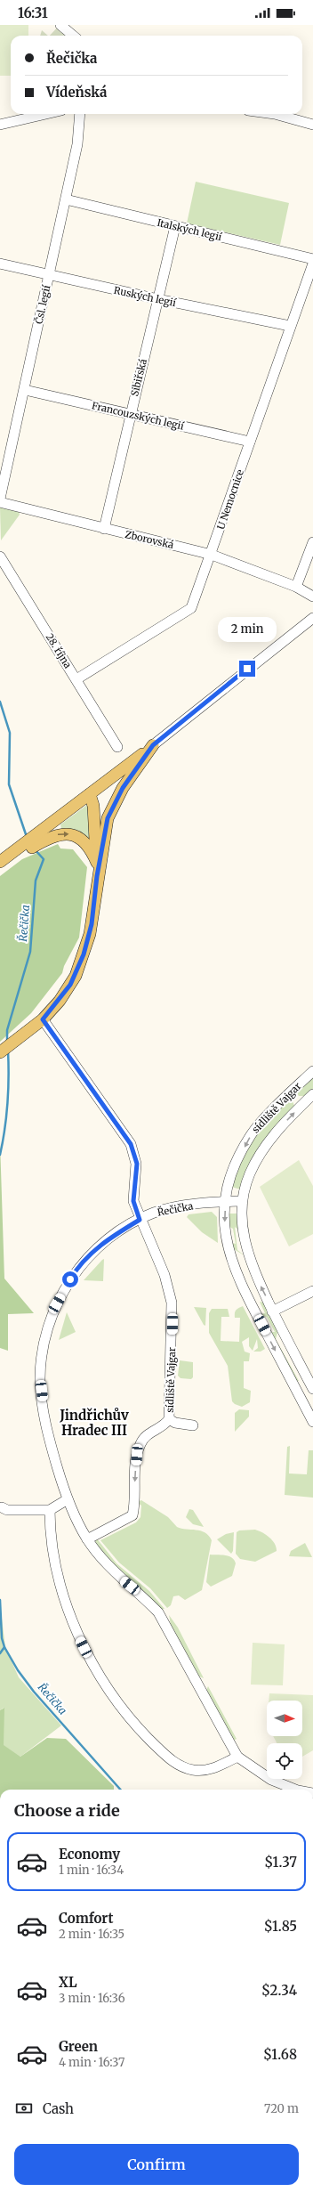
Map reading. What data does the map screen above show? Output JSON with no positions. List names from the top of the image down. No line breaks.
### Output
{"streets":{"street":["Italských legií","Ruských legií","Čsl. legií","Sibiřská","Francouzských legií","U Nemocnice","Zborovská","28. října","sídliště Vajgar","Řečička"]},"crossings":[["Italských legií","Čsl. legií"],["Italských legií","Sibiřská"],["Ruských legií","Čsl. legií"],["Ruských legií","Sibiřská"],["Ruských legií","U Nemocnice"],["Čsl. legií","Francouzských legií"],["Sibiřská","Francouzských legií"],["Sibiřská","Zborovská"],["Francouzských legií","U Nemocnice"],["U Nemocnice","Zborovská"],["U Nemocnice","28. října"],["sídliště Vajgar","Řečička"]],"districts":["Jindřichův Hradec III"],"water":["Řečička"],"north":"right","page":{"status":"16:31","banner":["Řečička","Vídeňská"],"bubble":"2 min","heading":"Choose a ride","list":[{"name":"Economy","note":"1 min · 16:34","value":"$1.37"},{"name":"Comfort","note":"2 min · 16:35","value":"$1.85"},{"name":"XL","note":"3 min · 16:36","value":"$2.34"},{"name":"Green","note":"4 min · 16:37","value":"$1.68"}],"pay":["Cash","720 m"],"buttons":"Confirm"}}
